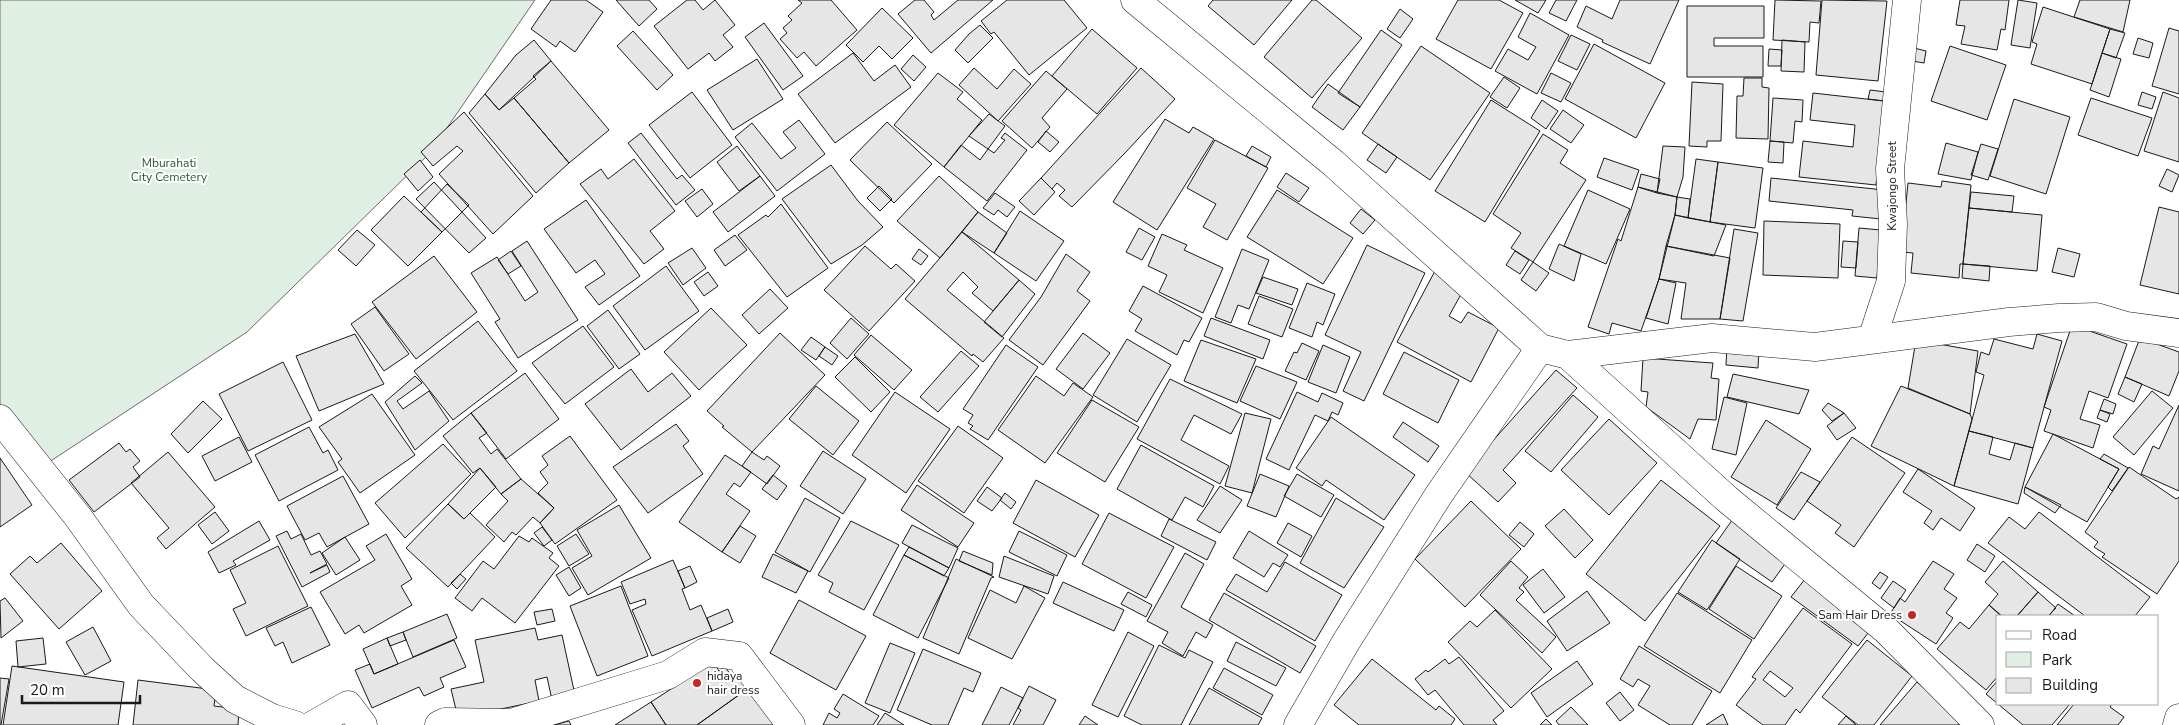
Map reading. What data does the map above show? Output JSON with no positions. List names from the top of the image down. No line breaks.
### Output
{"streets":{"street":["Kwajongo Street"]},"parks":["Mburahati City Cemetery"],"places":["Sam Hair Dress","hidaya hair dress"],"legend":["Road","Park","Building"],"scale_bar":"20 m"}
